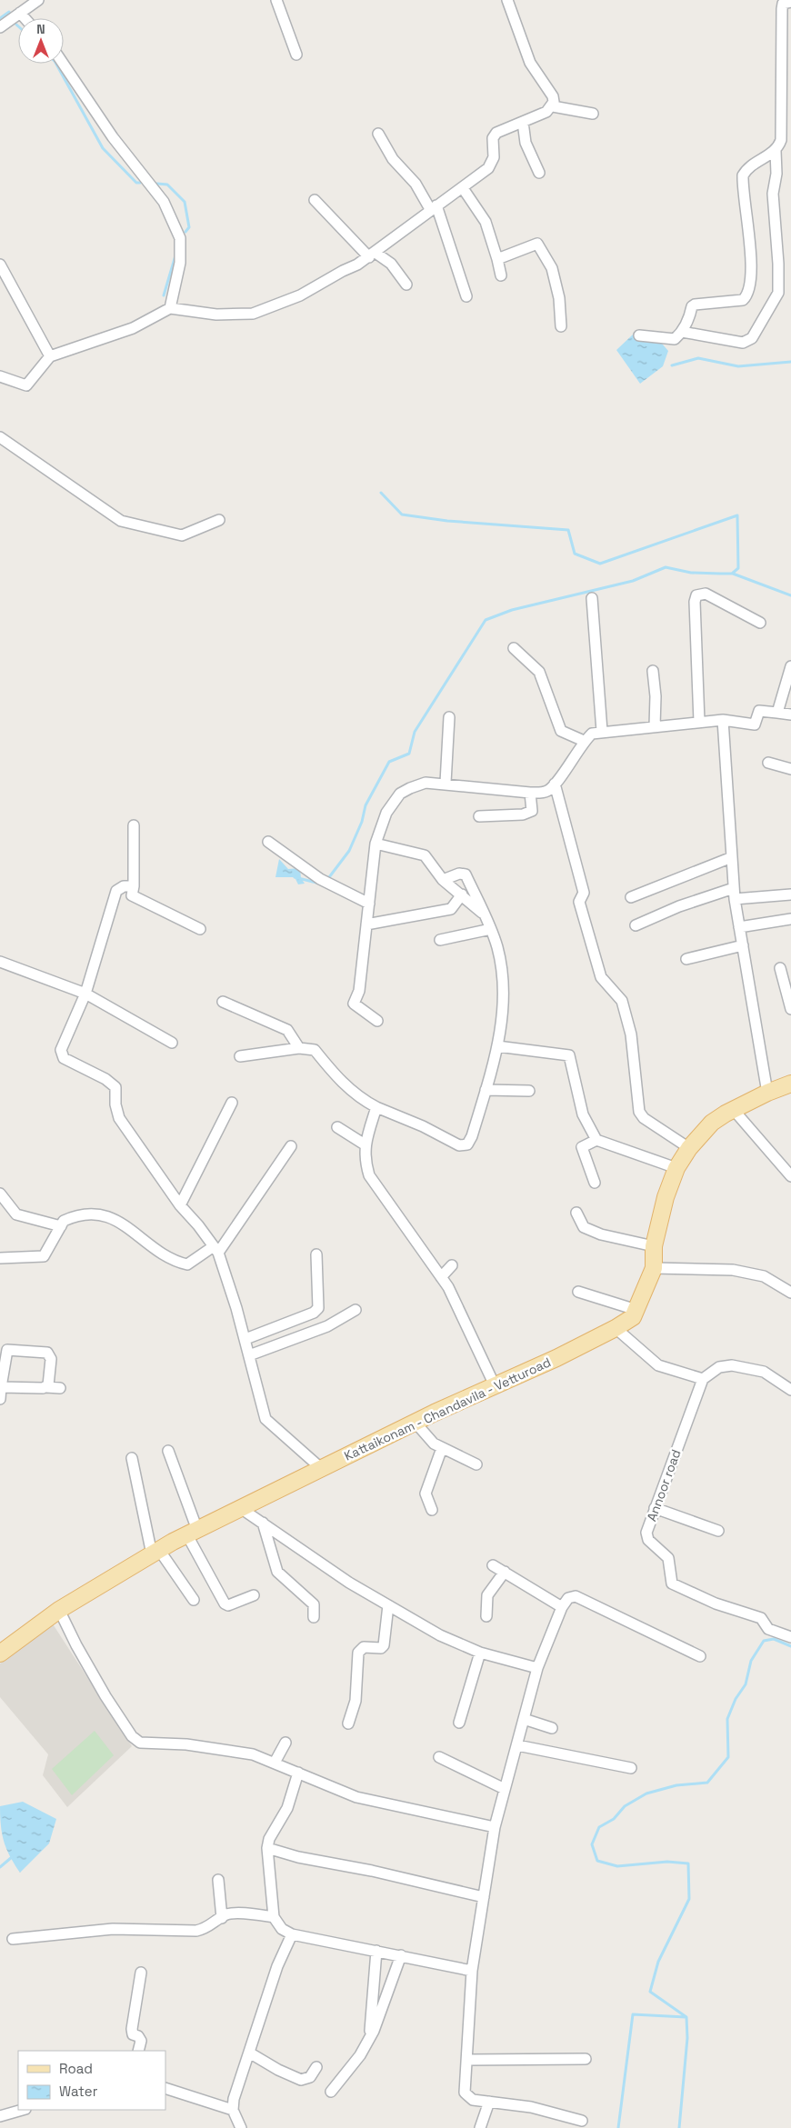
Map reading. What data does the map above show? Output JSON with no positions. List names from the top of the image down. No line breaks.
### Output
{"streets":{"main road":["Kattaikonam - Chandavila - Vetturoad"],"street":["Annoor road"]},"legend":["Road","Water"],"north":"top"}
